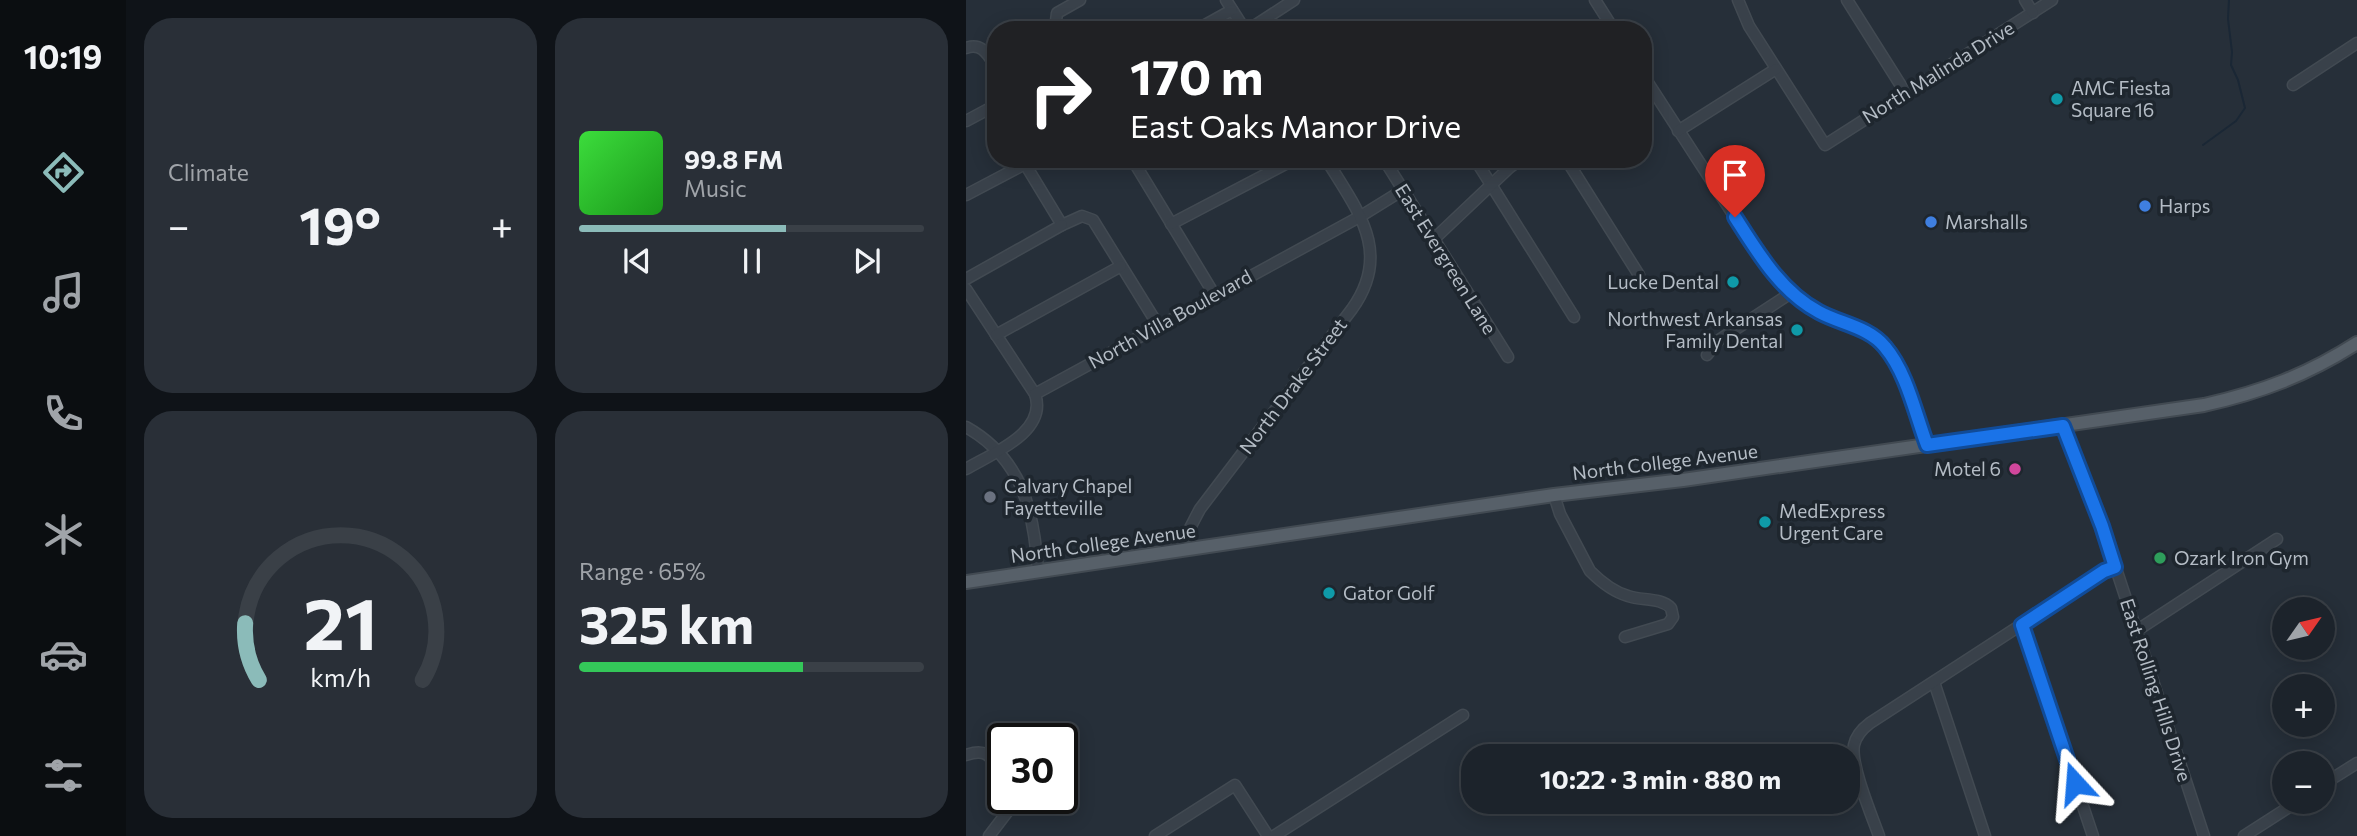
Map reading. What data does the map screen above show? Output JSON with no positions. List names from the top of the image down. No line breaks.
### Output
{"streets":{"main road":["North College Avenue"],"street":["North Malinda Drive","East Evergreen Lane","North Villa Boulevard","North Drake Street","East Rolling Hills Drive"]},"crossings":[["East Evergreen Lane","North Villa Boulevard"],["North Villa Boulevard","North Drake Street"],["North Drake Street","North College Avenue"],["North College Avenue","East Rolling Hills Drive"]],"places":["AMC Fiesta Square 16","Harps","Marshalls","Lucke Dental","Northwest Arkansas Family Dental","Motel 6","Calvary Chapel Fayetteville","MedExpress Urgent Care","Ozark Iron Gym","Gator Golf"],"north":"top right","page":{"tabs":"10:19","tile":["Climate",["Range · 65%","325 km"]],"turn":["170 m","East Oaks Manor Drive"],"song":["99.8 FM","Music"],"heat":["−","19°","+"],"map_buttons":["+","−"],"limit":"30","trip":"10:22 · 3 min · 880 m","gauge":["21","km/h"]}}
